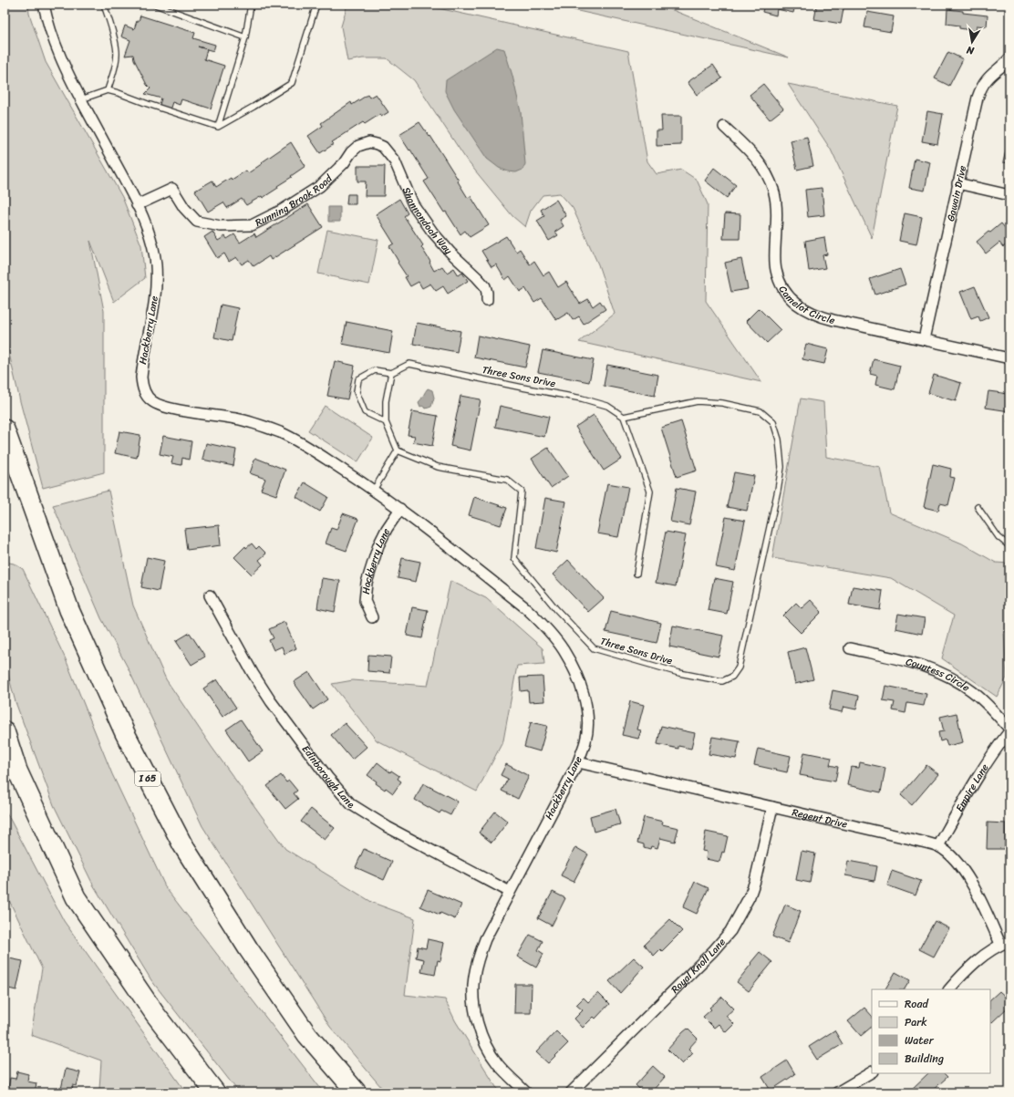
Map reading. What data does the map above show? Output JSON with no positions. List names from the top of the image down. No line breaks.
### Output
{"streets":{"highway":["I 65"],"street":["Gawain Drive","Running Brook Road","Shannondoah Way","Camelot Circle","Hackberry Lane","Countess Circle","Edinborough Lane","Empire Lane","Regent Drive","Royal Knoll Lane"],"lane":["Three Sons Drive"]},"crossings":[["Gawain Drive","Camelot Circle"],["Running Brook Road","Shannondoah Way"],["Running Brook Road","Hackberry Lane"],["Hackberry Lane","Edinborough Lane"],["Hackberry Lane","Regent Drive"],["Countess Circle","Empire Lane"],["Empire Lane","Regent Drive"],["Regent Drive","Royal Knoll Lane"]],"legend":["Road","Park","Water","Building"],"north":"bottom"}
